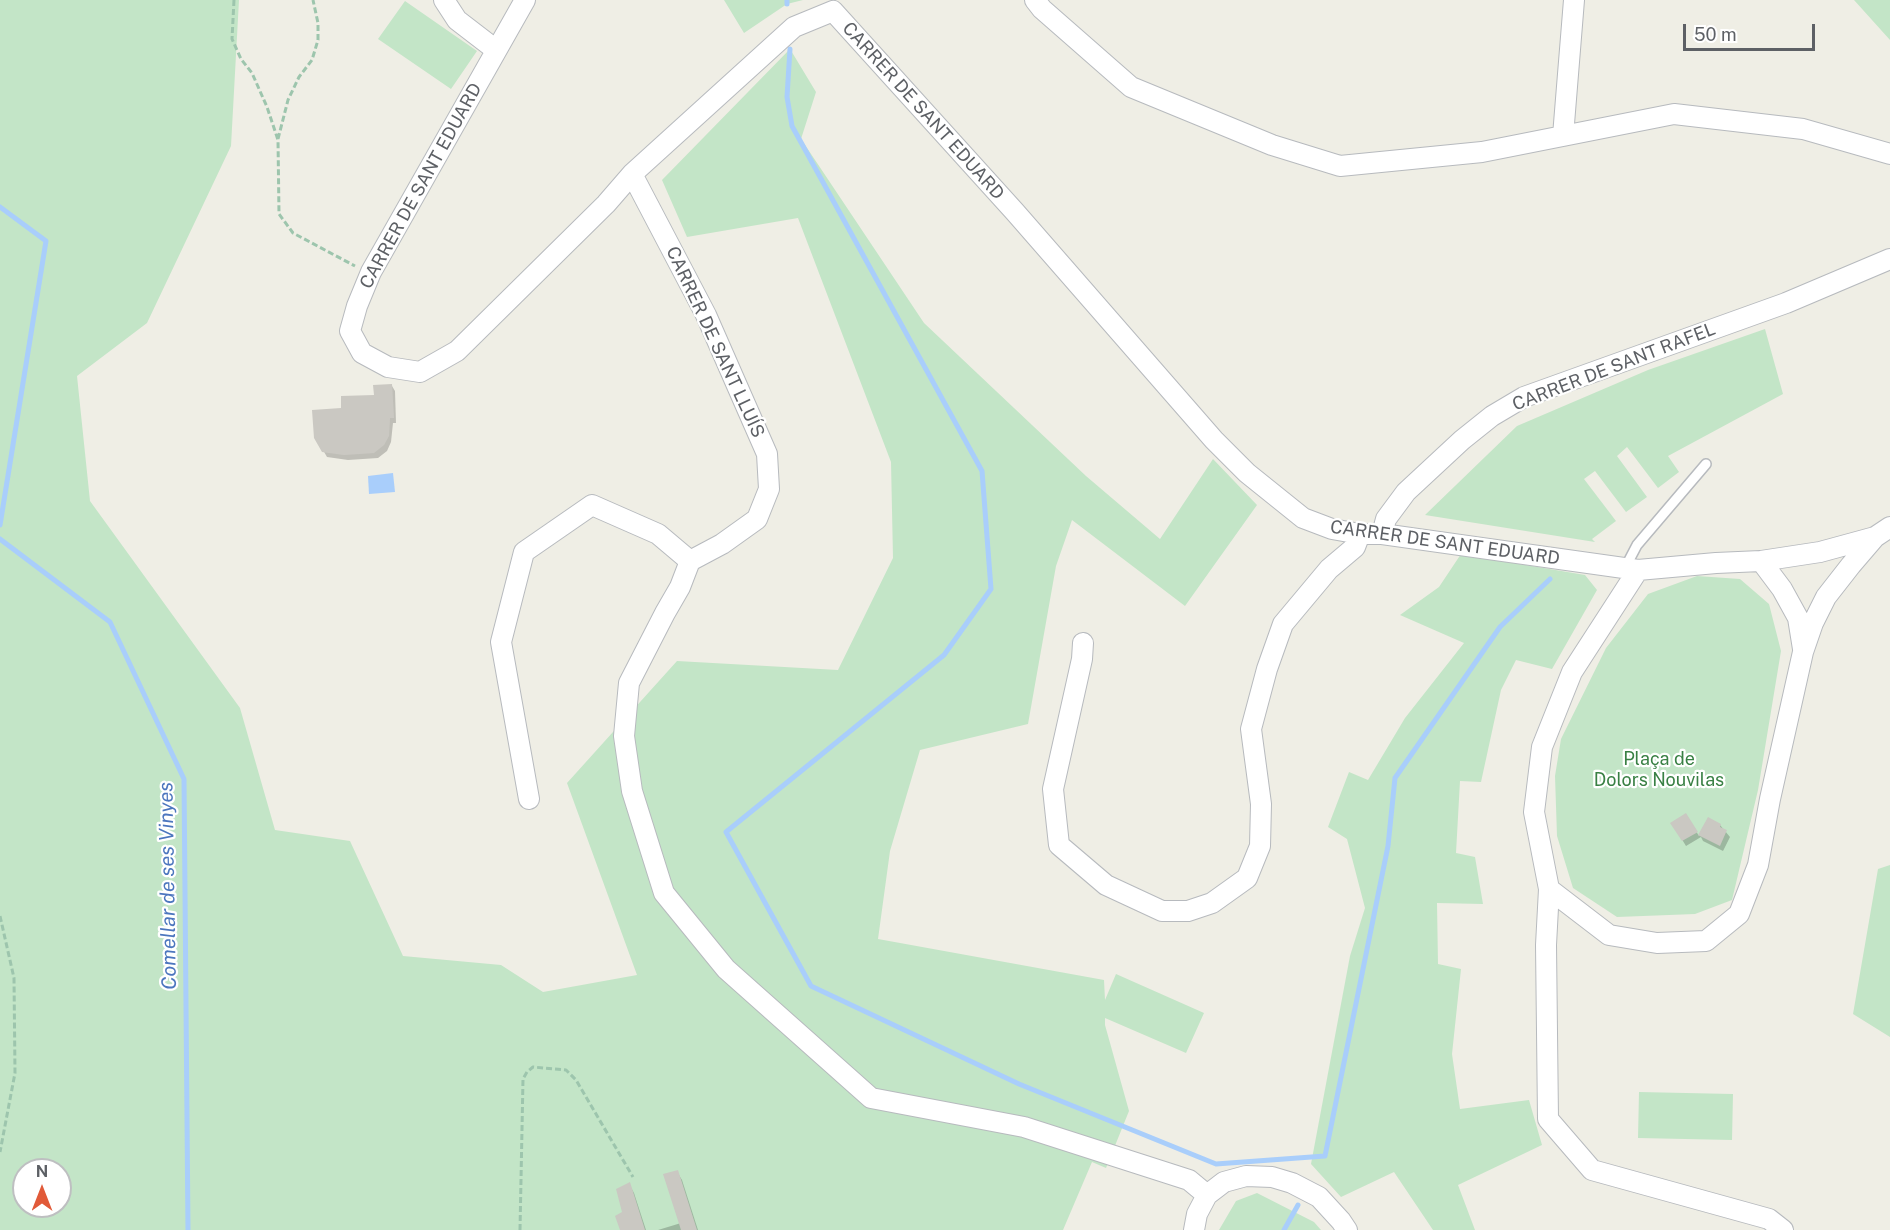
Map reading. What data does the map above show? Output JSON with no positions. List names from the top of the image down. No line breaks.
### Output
{"streets":{"street":["CARRER DE SANT EDUARD","CARRER DE SANT LLUÍS","CARRER DE SANT RAFEL"]},"crossings":[["CARRER DE SANT EDUARD","CARRER DE SANT LLUÍS"],["CARRER DE SANT EDUARD","CARRER DE SANT RAFEL"]],"water":["Comellar de ses Vinyes"],"parks":["Plaça de Dolors Nouvilas"],"scale_bar":"50 m","north":"top"}
